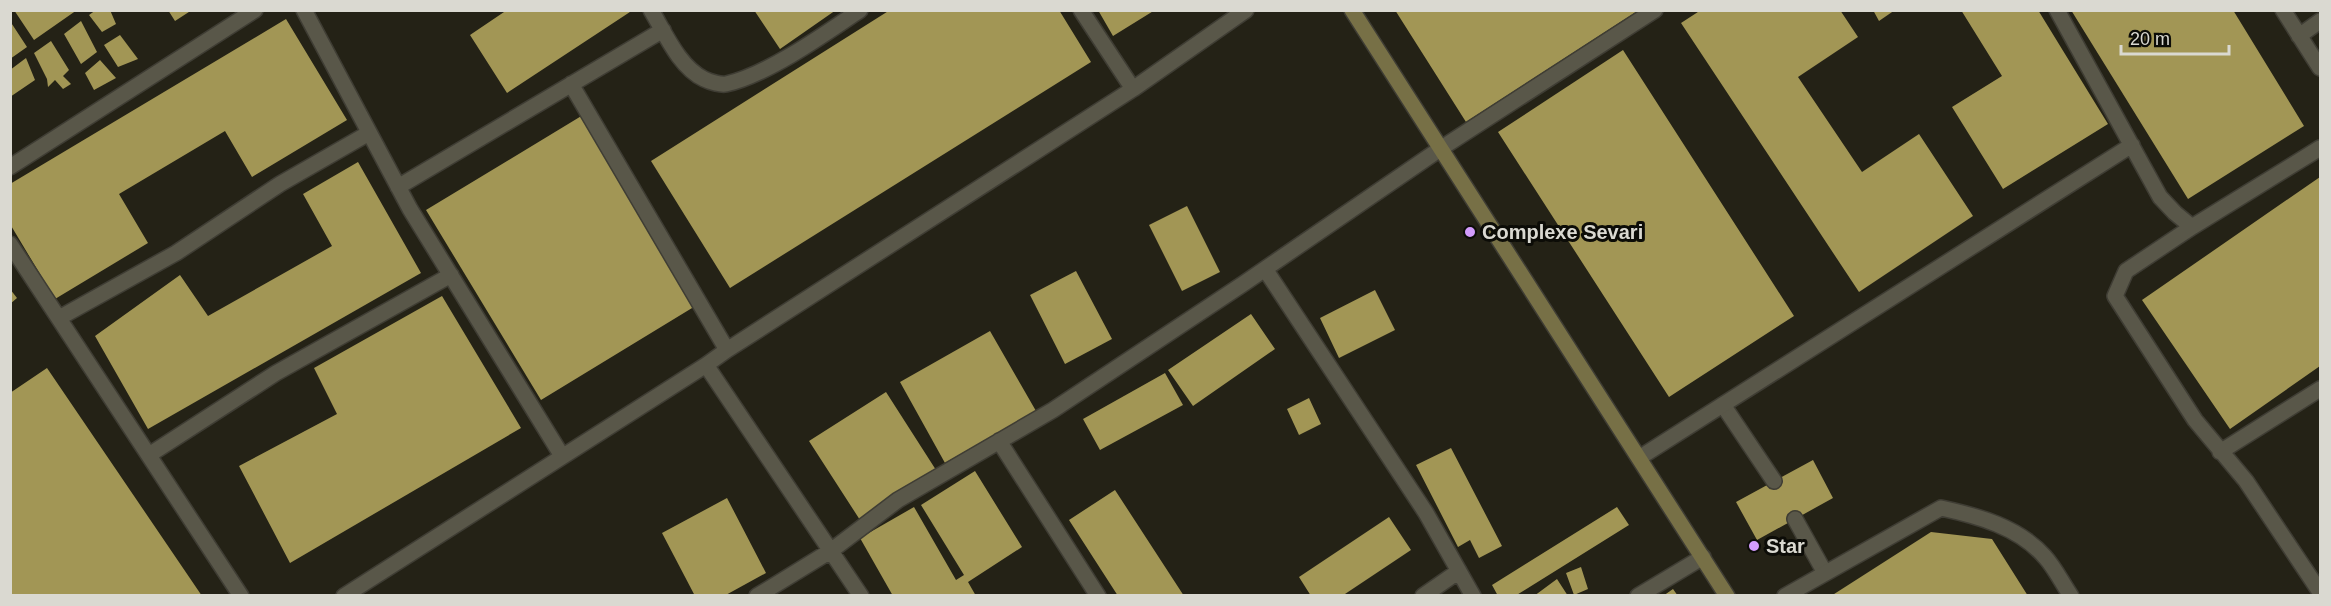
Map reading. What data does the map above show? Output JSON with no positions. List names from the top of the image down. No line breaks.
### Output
{"places":["Complexe Sevari","Star"],"scale_bar":"20 m"}
